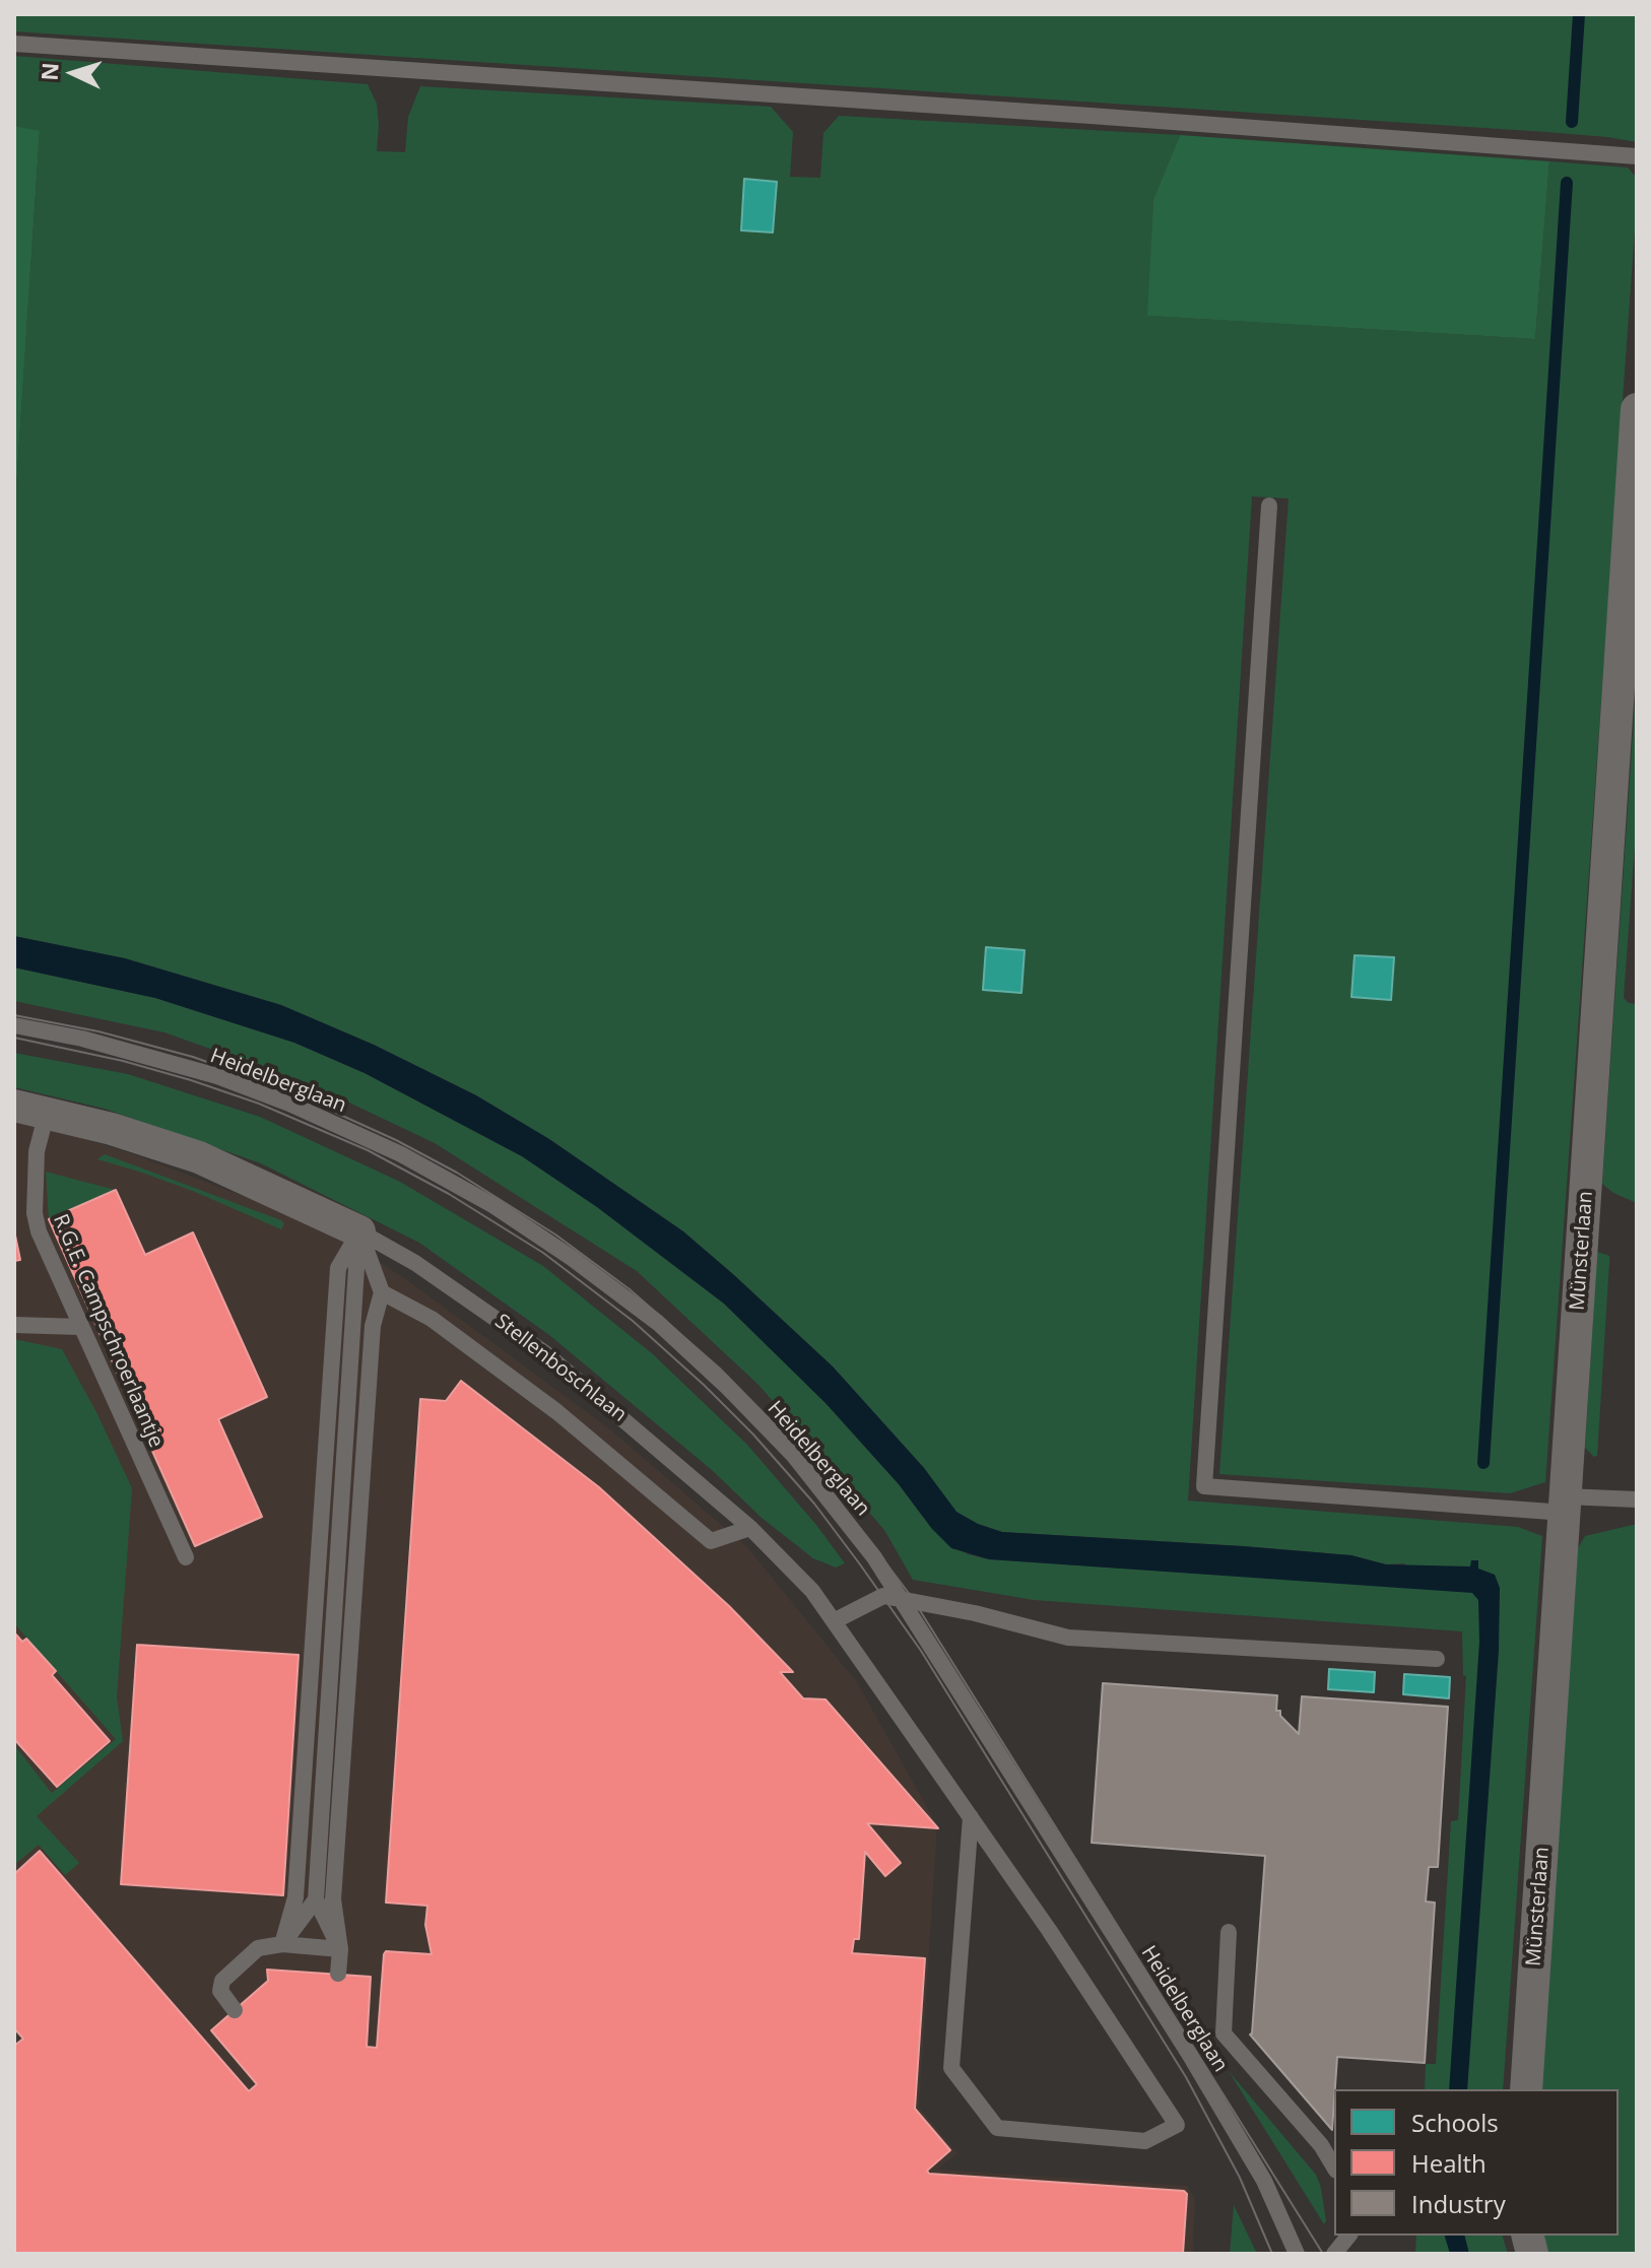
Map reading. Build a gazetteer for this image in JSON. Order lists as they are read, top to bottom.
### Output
{
  "streets": {
    "street": ["Münsterlaan", "Stellenboschlaan"],
    "lane": ["Heidelberglaan", "R.G.E. Campschroerlaantje"]
  },
  "crossings": [
    ["R.G.E. Campschroerlaantje", "Stellenboschlaan"]
  ],
  "legend": ["Schools", "Health", "Industry"],
  "north": "left"
}
